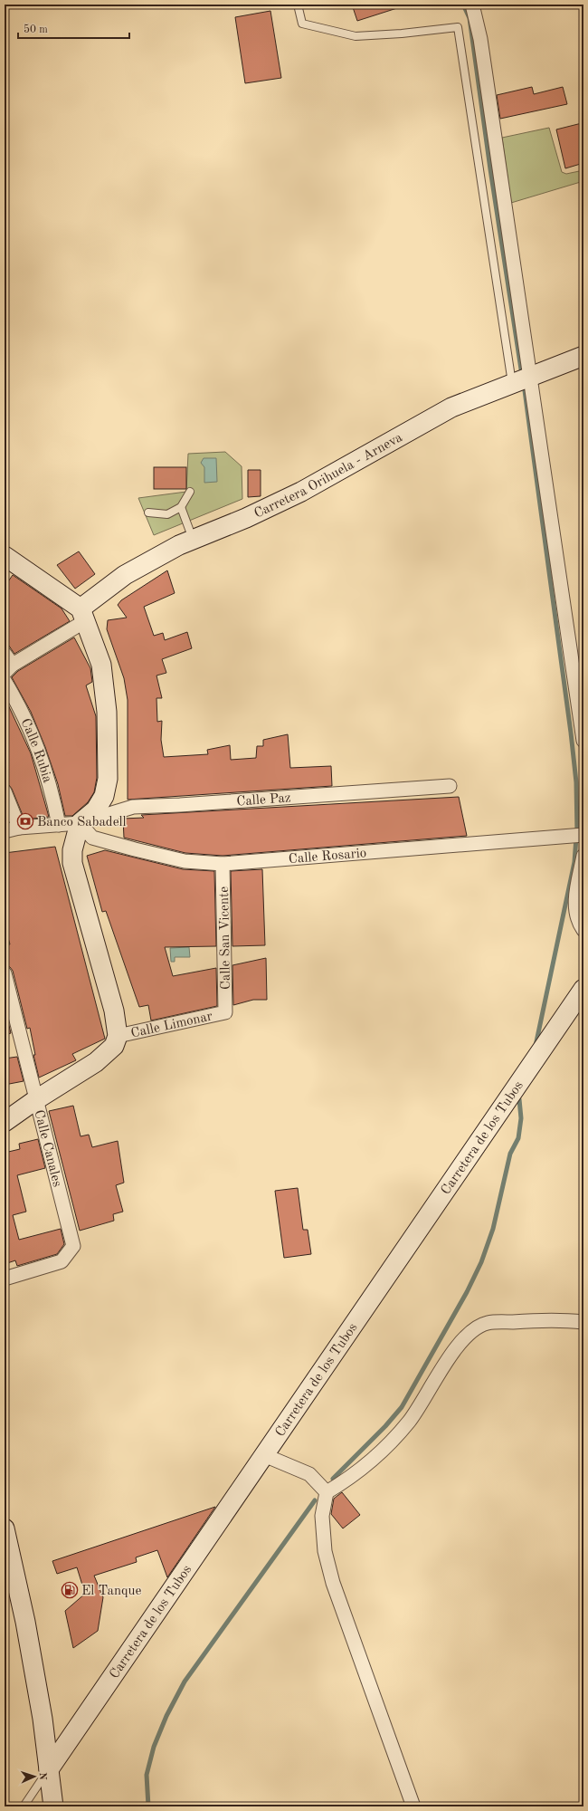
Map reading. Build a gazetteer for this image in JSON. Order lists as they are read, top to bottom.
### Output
{
  "streets": {
    "main road": ["Carretera Orihuela - Arneva", "Carretera de los Tubos"],
    "street": [
      "Calle Rubia",
      "Calle Paz",
      "Calle Rosario",
      "Calle San Vicente",
      "Calle Limonar",
      "Calle Canales"
    ]
  },
  "crossings": [
    ["Calle Rubia", "Calle Paz"],
    ["Calle Paz", "Calle Rosario"],
    ["Calle Rosario", "Calle San Vicente"],
    ["Calle San Vicente", "Calle Limonar"]
  ],
  "places": {
    "bank": ["Banco Sabadell"],
    "fuel station": ["El Tanque"]
  },
  "scale_bar": "50 m",
  "north": "right"
}
